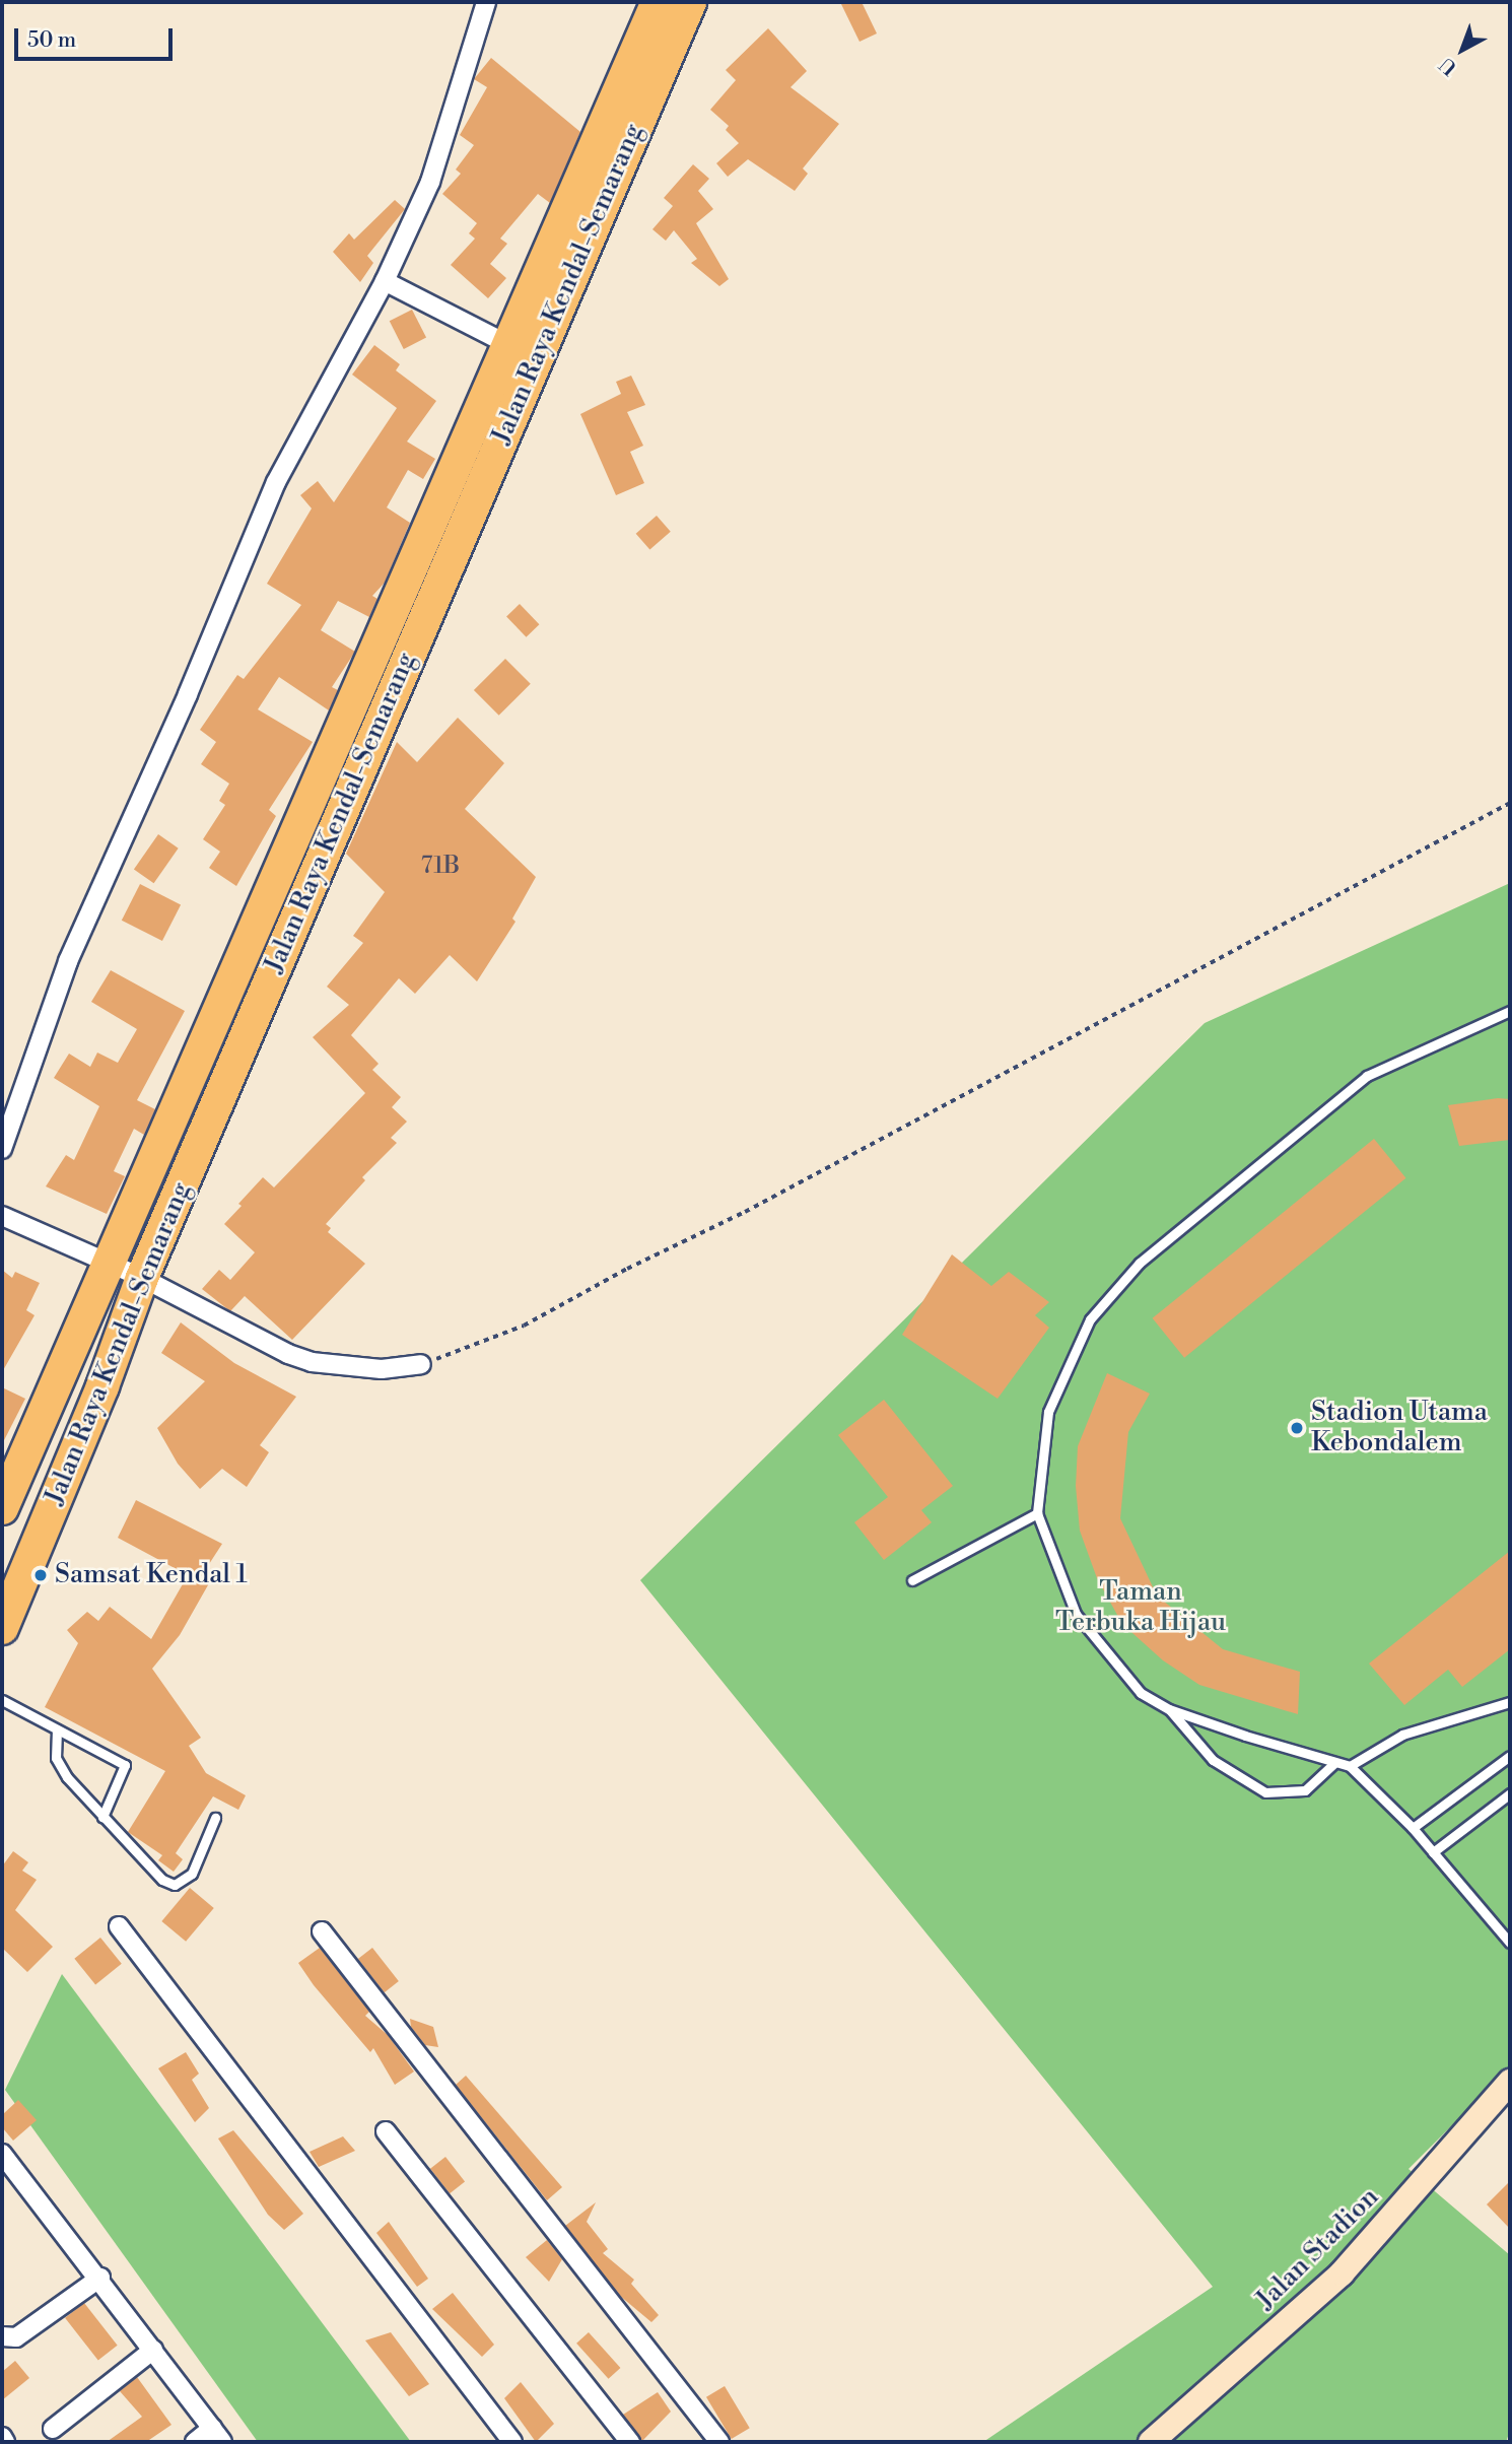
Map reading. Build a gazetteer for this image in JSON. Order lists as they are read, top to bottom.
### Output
{
  "streets": {
    "highway": ["Jalan Raya Kendal-Semarang"],
    "street": ["Jalan Stadion"]
  },
  "parks": ["Taman Terbuka Hijau"],
  "places": ["Stadion Utama Kebondalem", "Samsat Kendal 1"],
  "house_numbers": ["71B"],
  "scale_bar": "50 m",
  "north": "bottom left"
}
